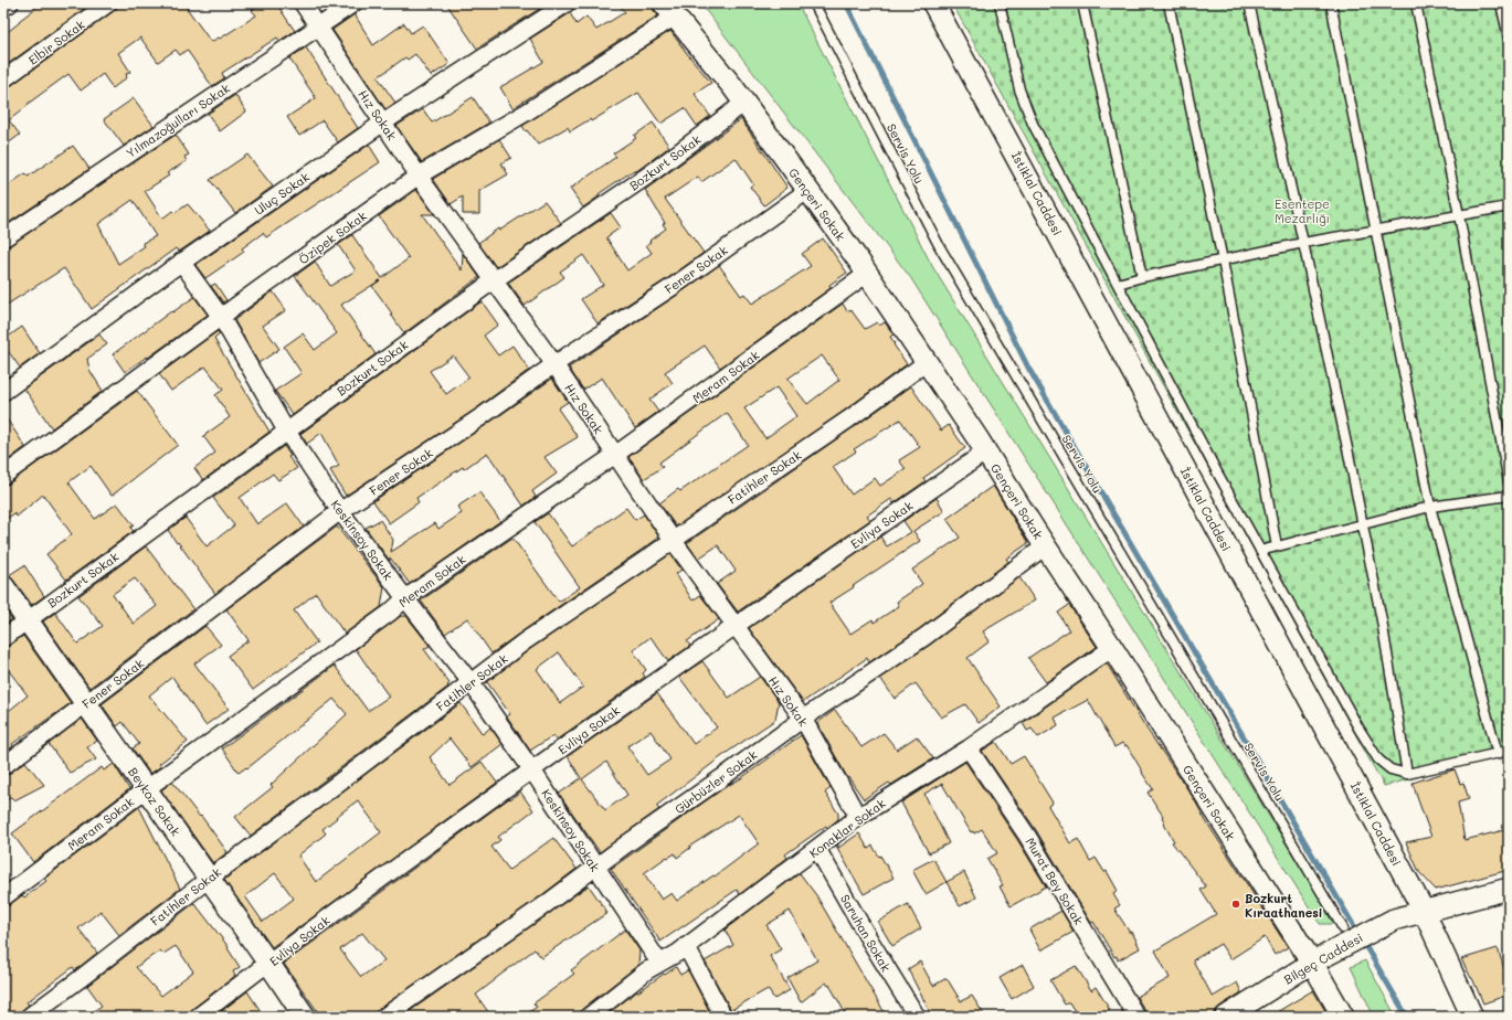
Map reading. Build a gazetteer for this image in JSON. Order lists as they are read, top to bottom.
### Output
{
  "streets": {
    "street": [
      "Elbir Sokak",
      "Hız Sokak",
      "Yılmazoğulları Sokak",
      "Bozkurt Sokak",
      "Uluç Sokak",
      "İstiklal Caddesi",
      "Gençeri Sokak",
      "Özipek Sokak",
      "Fener Sokak",
      "Meram Sokak",
      "Fatihler Sokak",
      "Evliya Sokak",
      "Keskinsoy Sokak",
      "Gürbüzler Sokak",
      "Beykoz Sokak",
      "Konaklar Sokak",
      "Murat Bey Sokak",
      "Saruhan Sokak",
      "Bilgeç Caddesi"
    ],
    "lane": ["Servis Yolu"]
  },
  "crossings": [
    ["Hız Sokak", "Yılmazoğulları Sokak"],
    ["Hız Sokak", "Bozkurt Sokak"],
    ["Hız Sokak", "Uluç Sokak"],
    ["Hız Sokak", "Özipek Sokak"],
    ["Hız Sokak", "Fener Sokak"],
    ["Hız Sokak", "Meram Sokak"],
    ["Hız Sokak", "Fatihler Sokak"],
    ["Hız Sokak", "Evliya Sokak"],
    ["Hız Sokak", "Gürbüzler Sokak"],
    ["Hız Sokak", "Konaklar Sokak"],
    ["Servis Yolu", "Bilgeç Caddesi"],
    ["Bozkurt Sokak", "Gençeri Sokak"],
    ["Bozkurt Sokak", "Keskinsoy Sokak"],
    ["Bozkurt Sokak", "Beykoz Sokak"],
    ["Uluç Sokak", "Keskinsoy Sokak"],
    ["İstiklal Caddesi", "Bilgeç Caddesi"],
    ["Gençeri Sokak", "Özipek Sokak"],
    ["Gençeri Sokak", "Fener Sokak"],
    ["Gençeri Sokak", "Meram Sokak"],
    ["Gençeri Sokak", "Fatihler Sokak"],
    ["Gençeri Sokak", "Evliya Sokak"],
    ["Gençeri Sokak", "Gürbüzler Sokak"],
    ["Gençeri Sokak", "Konaklar Sokak"],
    ["Gençeri Sokak", "Bilgeç Caddesi"],
    ["Özipek Sokak", "Keskinsoy Sokak"],
    ["Fener Sokak", "Keskinsoy Sokak"],
    ["Fener Sokak", "Beykoz Sokak"],
    ["Meram Sokak", "Keskinsoy Sokak"],
    ["Meram Sokak", "Beykoz Sokak"],
    ["Fatihler Sokak", "Keskinsoy Sokak"],
    ["Fatihler Sokak", "Beykoz Sokak"],
    ["Evliya Sokak", "Keskinsoy Sokak"],
    ["Evliya Sokak", "Beykoz Sokak"],
    ["Keskinsoy Sokak", "Gürbüzler Sokak"],
    ["Keskinsoy Sokak", "Konaklar Sokak"],
    ["Konaklar Sokak", "Murat Bey Sokak"],
    ["Konaklar Sokak", "Saruhan Sokak"]
  ],
  "parks": ["Esentepe Mezarlığı"],
  "places": ["Bozkurt Kıraathanesi"]
}
